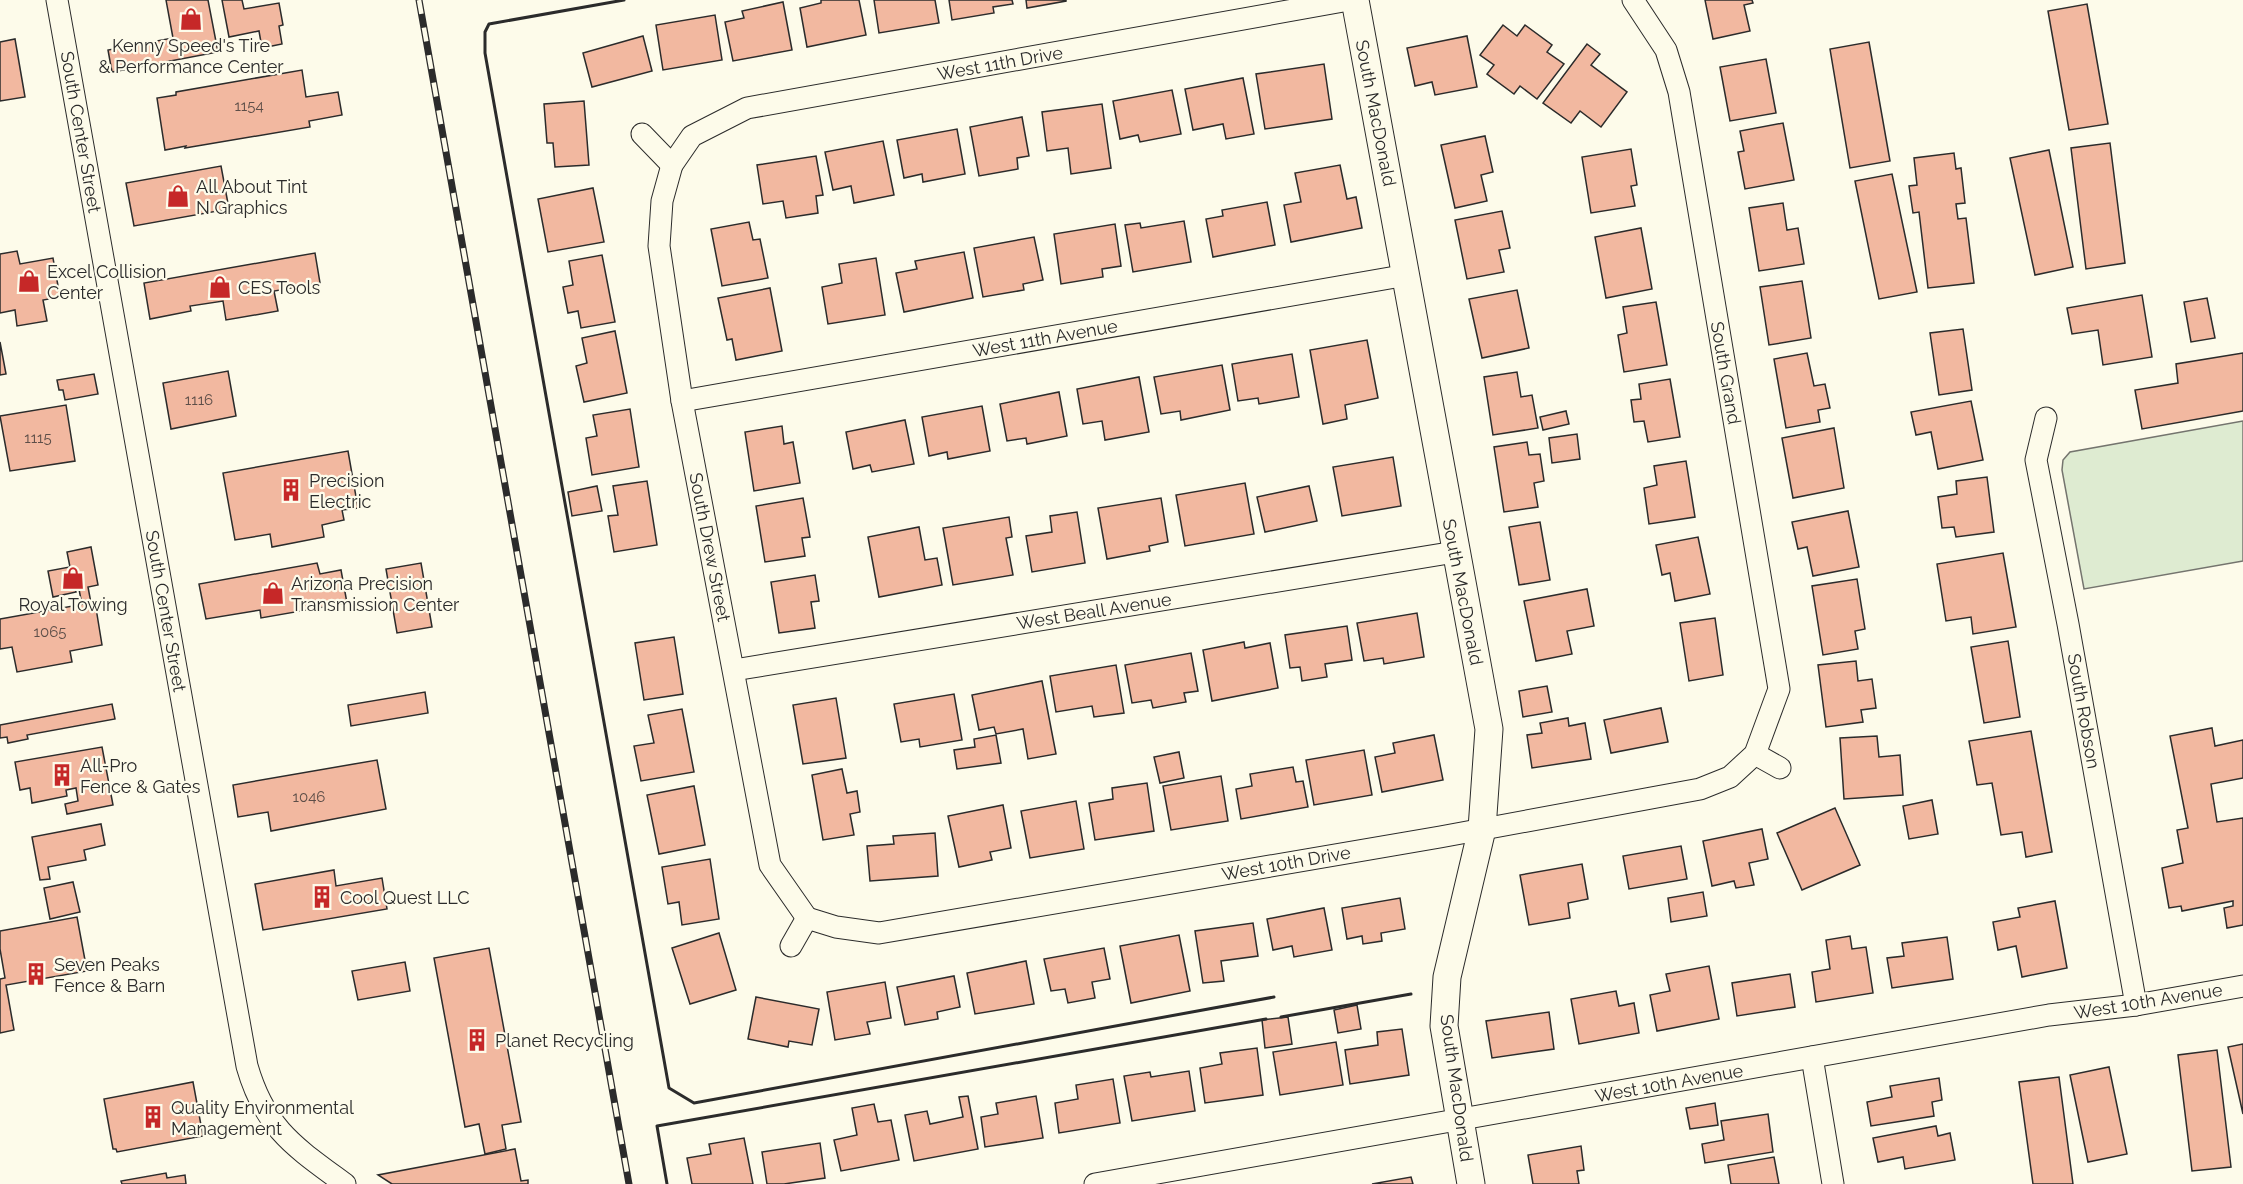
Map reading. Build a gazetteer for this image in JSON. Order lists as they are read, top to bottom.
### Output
{
  "streets": {
    "street": [
      "West 11th Drive",
      "South MacDonald",
      "South Center Street",
      "West 11th Avenue",
      "South Grand",
      "South Drew Street",
      "West Beall Avenue",
      "South Robson",
      "West 10th Drive",
      "West 10th Avenue"
    ]
  },
  "crossings": [
    ["West 11th Drive", "South Drew Street"],
    ["South MacDonald", "West 11th Avenue"],
    ["South MacDonald", "West Beall Avenue"],
    ["South MacDonald", "West 10th Drive"],
    ["South MacDonald", "West 10th Avenue"],
    ["West 11th Avenue", "South Drew Street"],
    ["South Grand", "West 10th Drive"],
    ["South Drew Street", "West Beall Avenue"],
    ["South Drew Street", "West 10th Drive"],
    ["South Robson", "West 10th Avenue"]
  ],
  "places": {
    "shop": [
      "Kenny Speed's Tire & Performance Center",
      "All About Tint N Graphics",
      "Excel Collision Center",
      "CES Tools",
      "Royal Towing",
      "Arizona Precision Transmission Center"
    ],
    "building": [
      "Precision Electric",
      "All-Pro Fence & Gates",
      "Cool Quest LLC",
      "Seven Peaks Fence & Barn",
      "Planet Recycling",
      "Quality Environmental Management"
    ]
  },
  "house_numbers": [
    "1154",
    "1116",
    "1115",
    "1065",
    "1046"
  ]
}
